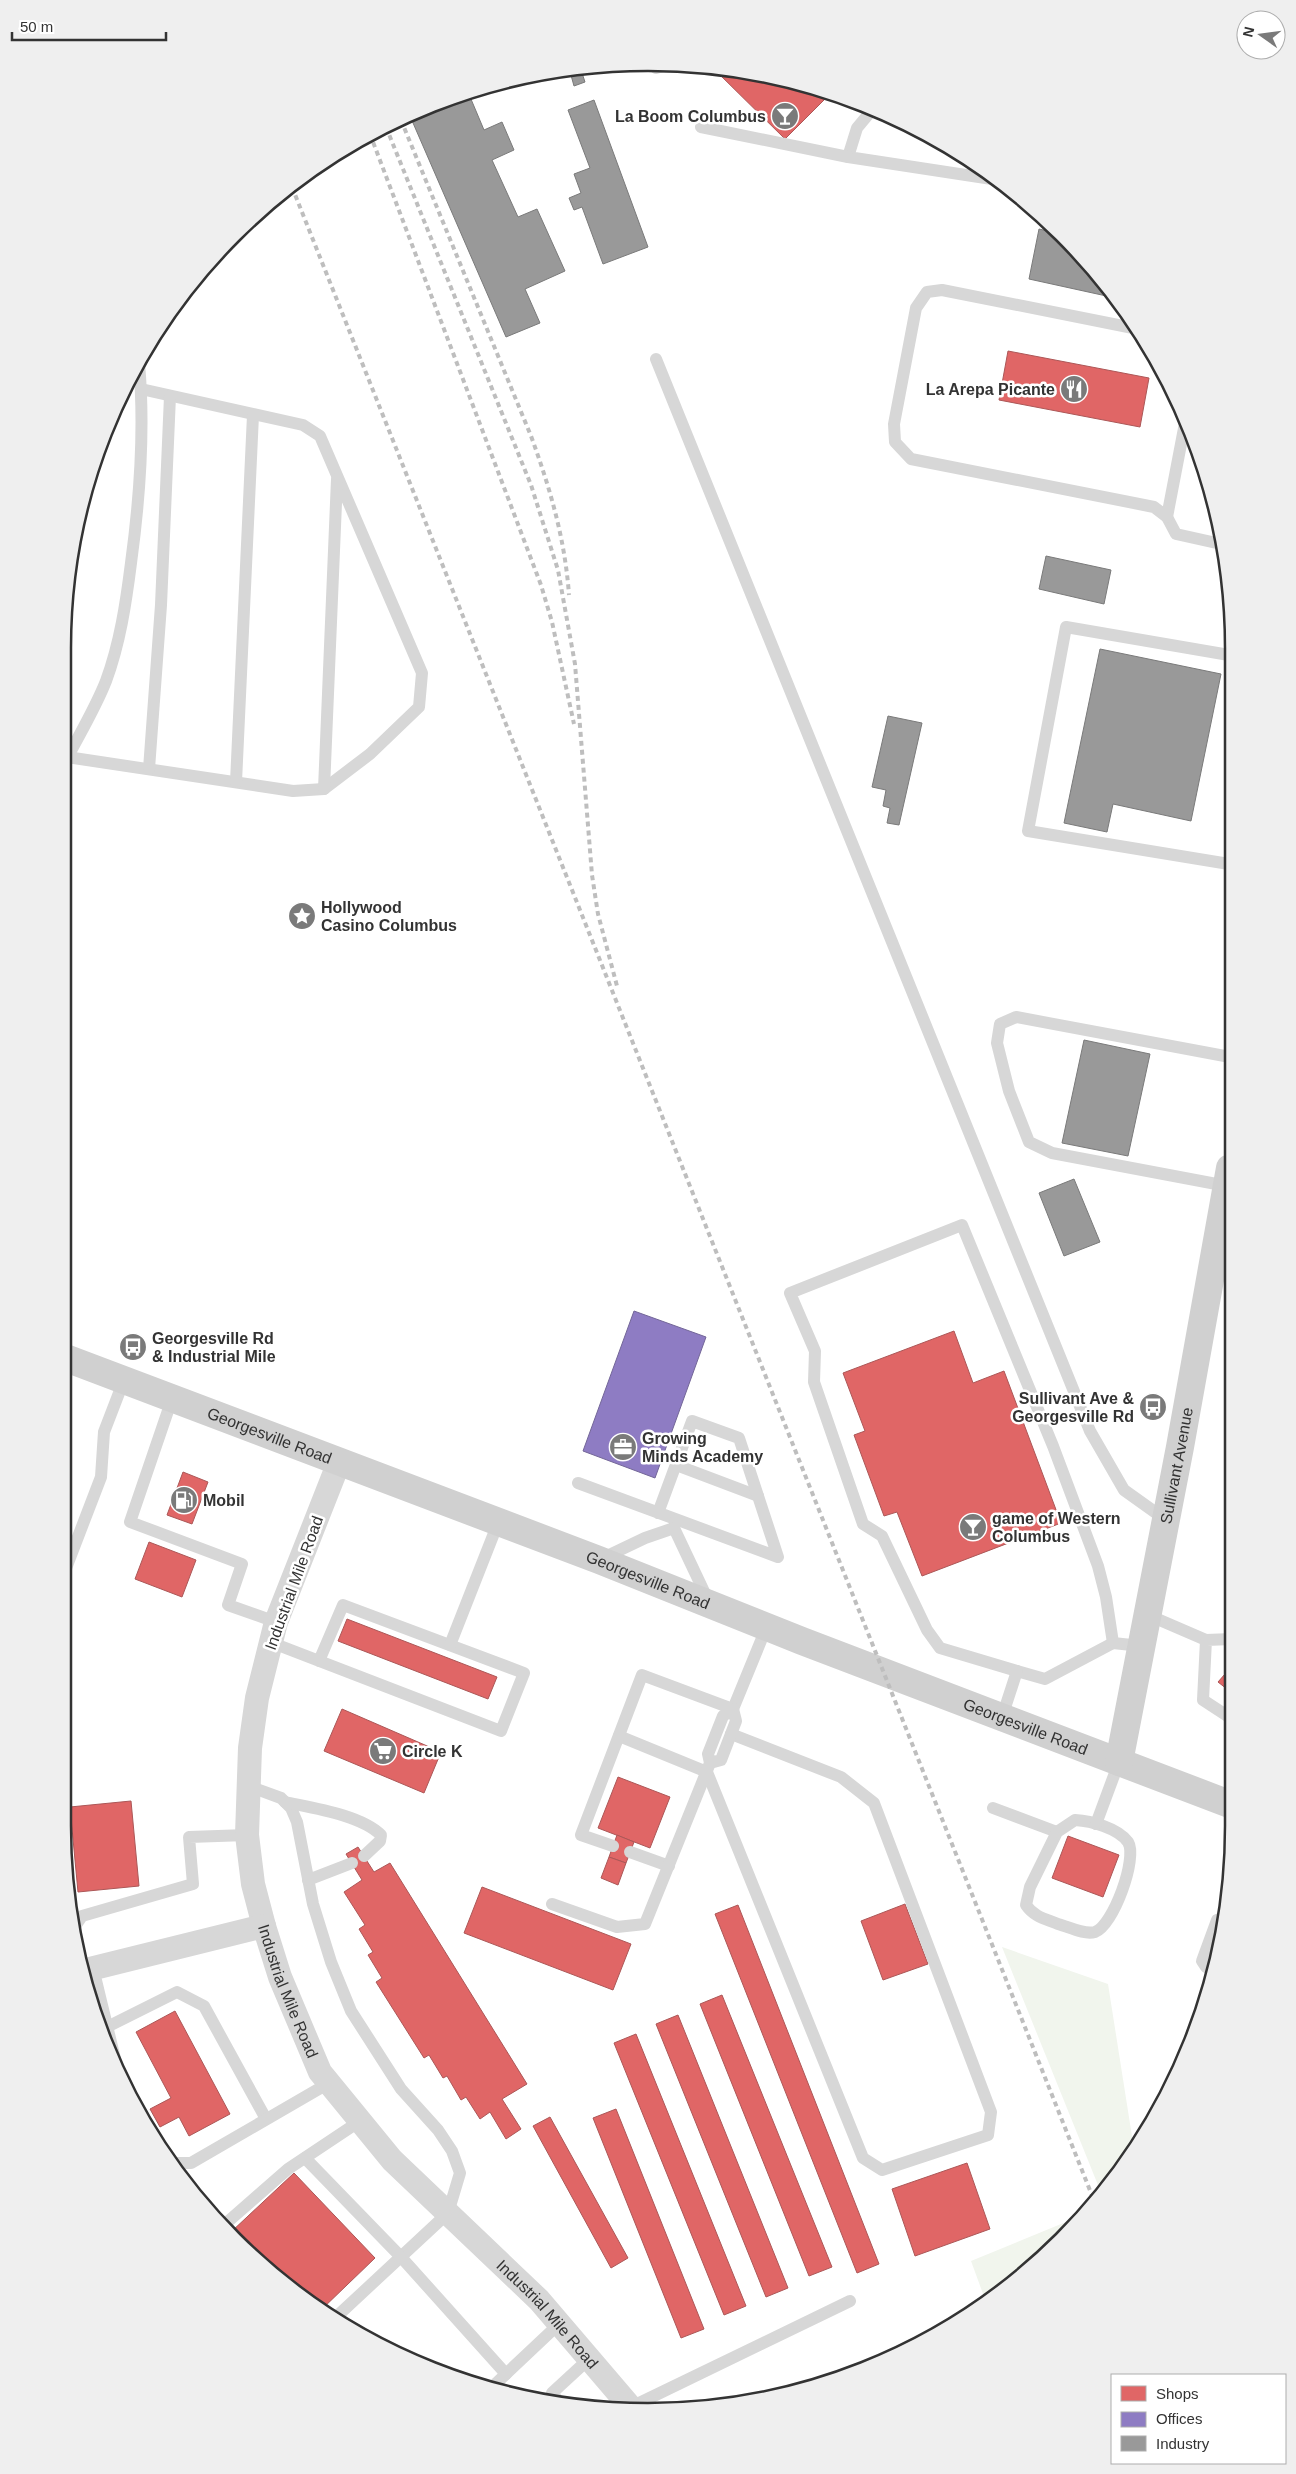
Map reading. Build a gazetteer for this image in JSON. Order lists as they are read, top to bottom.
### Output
{
  "streets": {
    "main road": ["Georgesville Road", "Sullivant Avenue"],
    "street": ["Industrial Mile Road"]
  },
  "crossings": [
    ["Georgesville Road", "Sullivant Avenue"],
    ["Georgesville Road", "Industrial Mile Road"]
  ],
  "places": {
    "bar": ["La Boom Columbus", "game of Western Columbus"],
    "restaurant": ["La Arepa Picante"],
    "place": ["Hollywood Casino Columbus"],
    "bus stop": ["Georgesville Rd & Industrial Mile", "Sullivant Ave & Georgesville Rd"],
    "office": ["Growing Minds Academy"],
    "fuel station": ["Mobil"],
    "supermarket": ["Circle K"]
  },
  "legend": ["Shops", "Offices", "Industry"],
  "scale_bar": "50 m",
  "north": "left"
}
